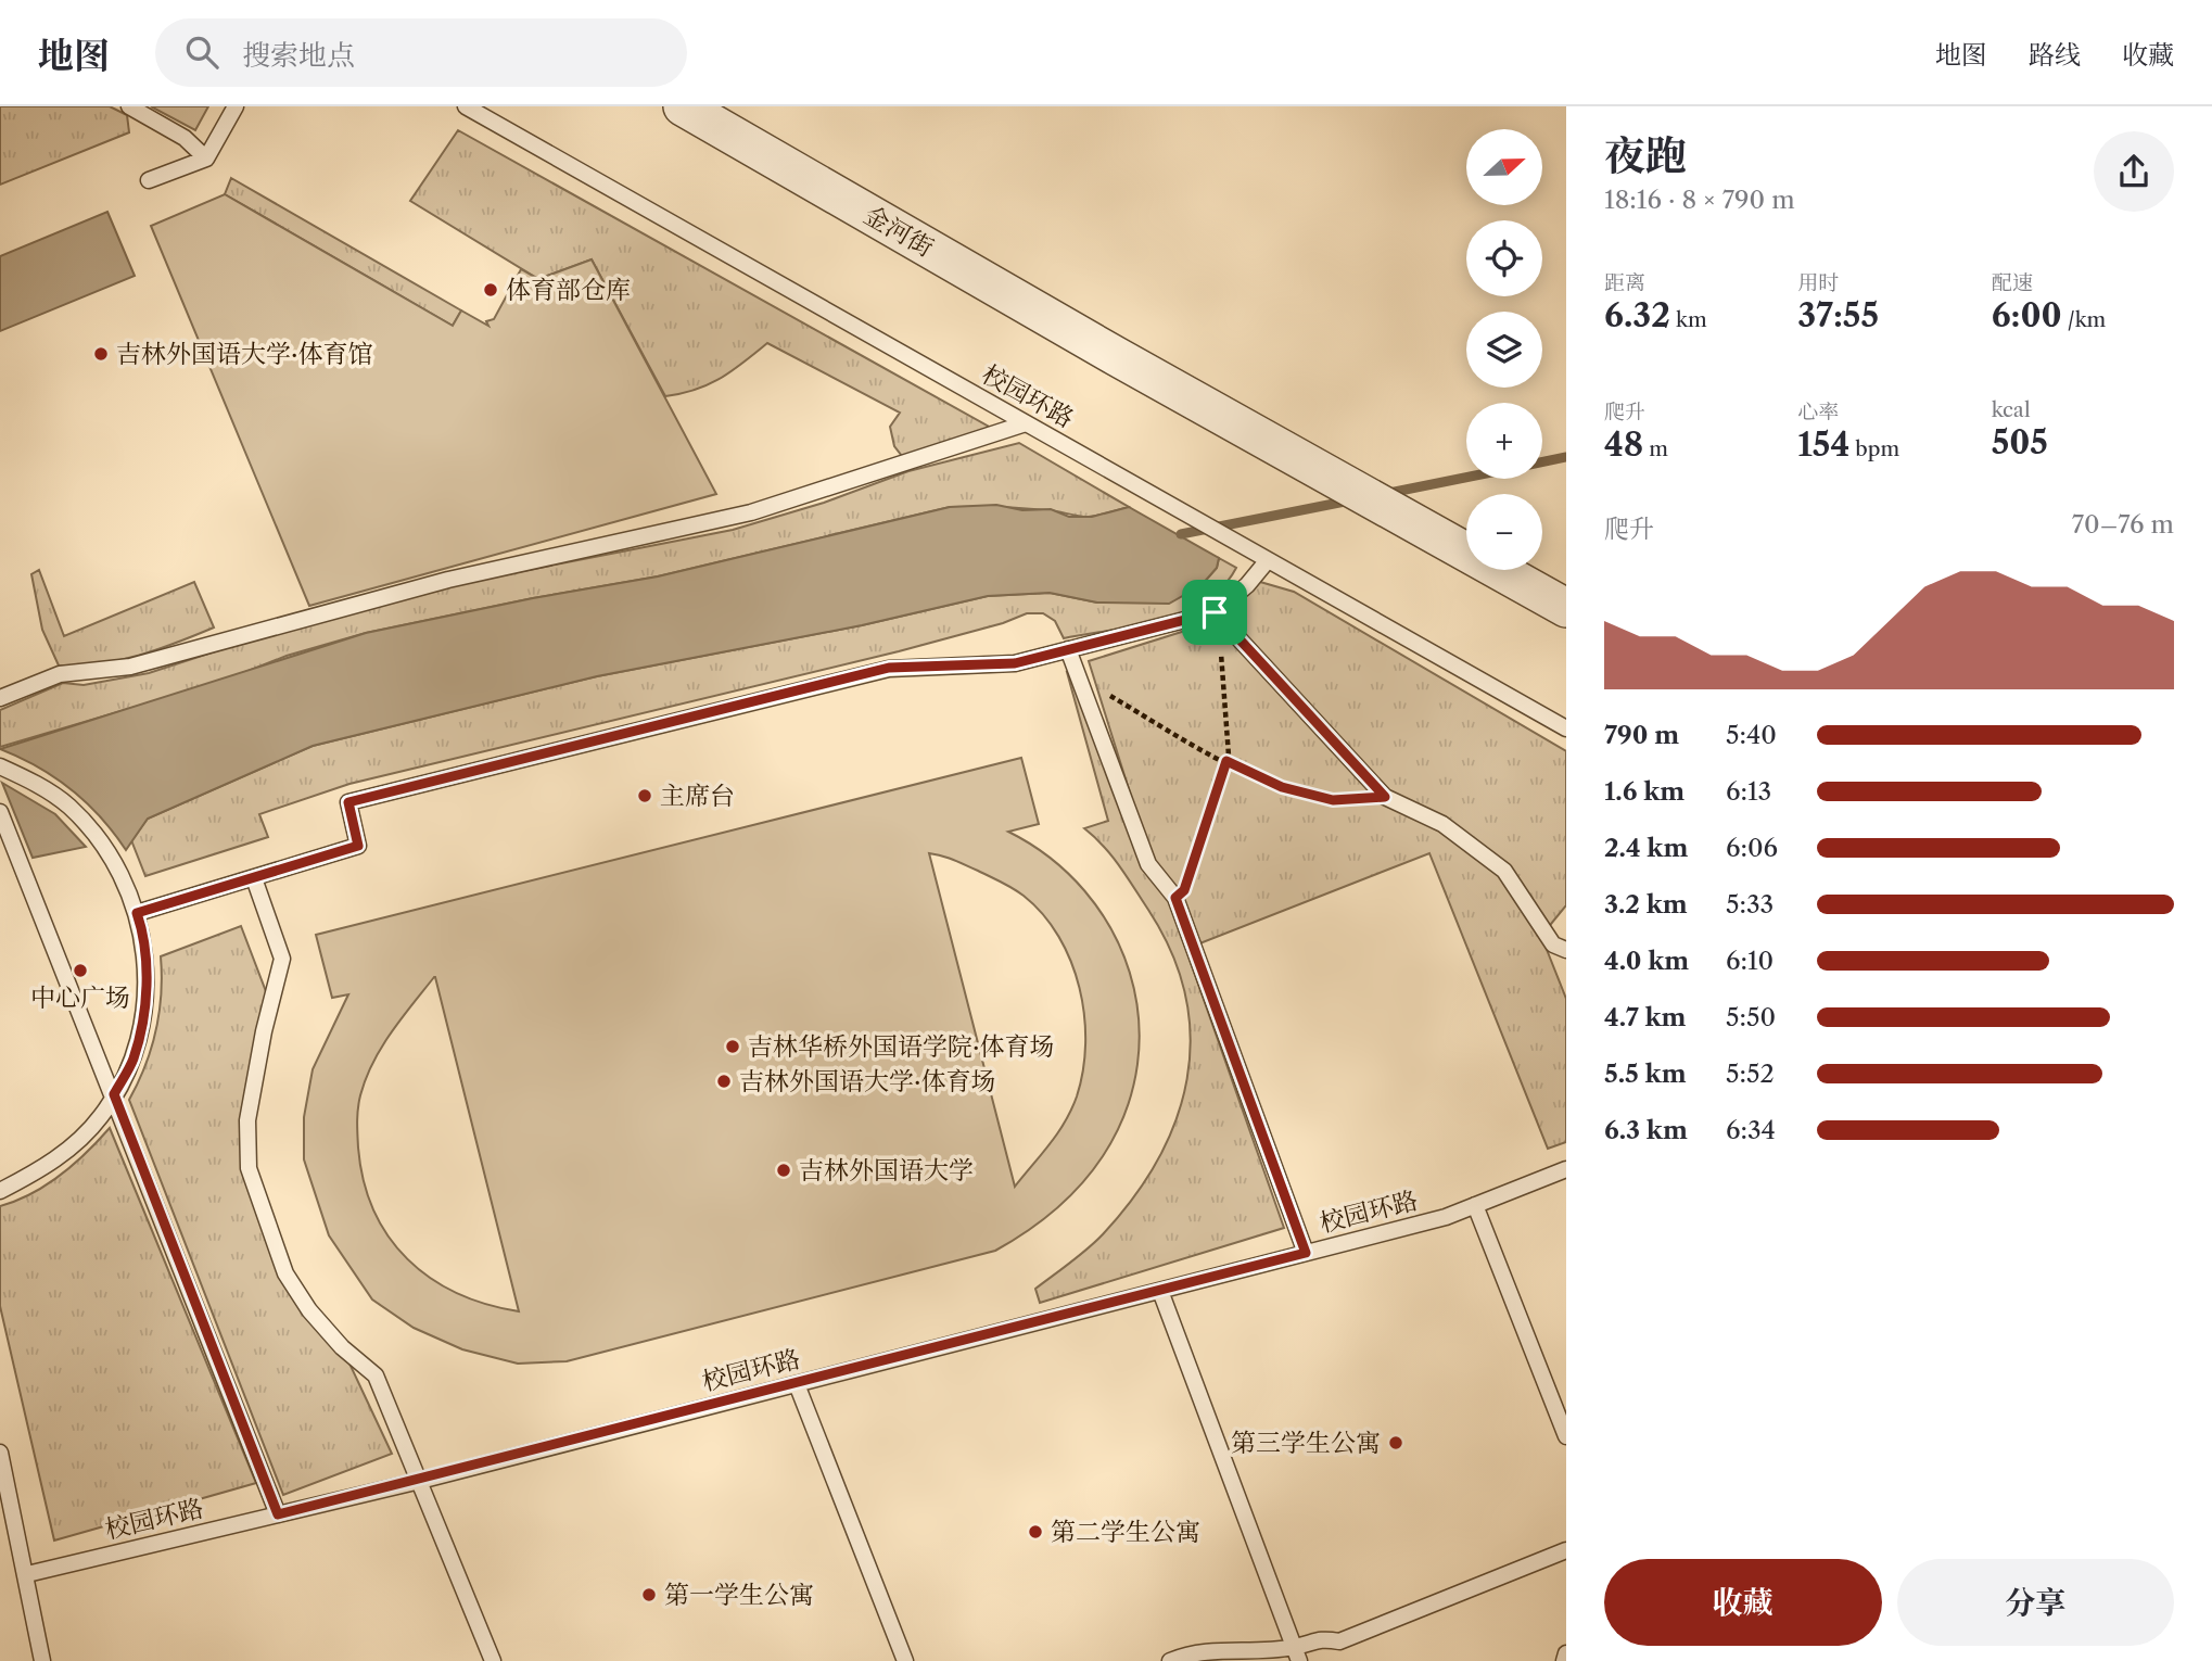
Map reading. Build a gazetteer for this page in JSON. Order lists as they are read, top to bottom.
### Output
{
  "streets": {
    "street": ["金河街"],
    "lane": ["校园环路"]
  },
  "places": [
    "体育部仓库",
    "吉林外国语大学·体育馆",
    "主席台",
    "中心广场",
    "吉林华桥外国语学院·体育场",
    "吉林外国语大学·体育场",
    "吉林外国语大学",
    "第三学生公寓",
    "第二学生公寓",
    "第一学生公寓"
  ],
  "north": "right",
  "page": {
    "header": "地图",
    "search": "搜索地点",
    "nav": ["地图", "路线", "收藏"],
    "heading": ["夜跑", "18:16 · 8 × 790 m"],
    "map_buttons": ["+", "−"],
    "stats": [
      ["距离", "6.32 km"],
      ["用时", "37:55"],
      ["配速", "6:00 /km"],
      ["爬升", "48 m"],
      ["心率", "154 bpm"],
      ["kcal", "505"]
    ],
    "chart": ["爬升", "70–76 m"],
    "list": [
      {
        "name": "790 m",
        "note": "5:40"
      },
      {
        "name": "1.6 km",
        "note": "6:13"
      },
      {
        "name": "2.4 km",
        "note": "6:06"
      },
      {
        "name": "3.2 km",
        "note": "5:33"
      },
      {
        "name": "4.0 km",
        "note": "6:10"
      },
      {
        "name": "4.7 km",
        "note": "5:50"
      },
      {
        "name": "5.5 km",
        "note": "5:52"
      },
      {
        "name": "6.3 km",
        "note": "6:34"
      }
    ],
    "buttons": ["收藏", "分享"]
  }
}
